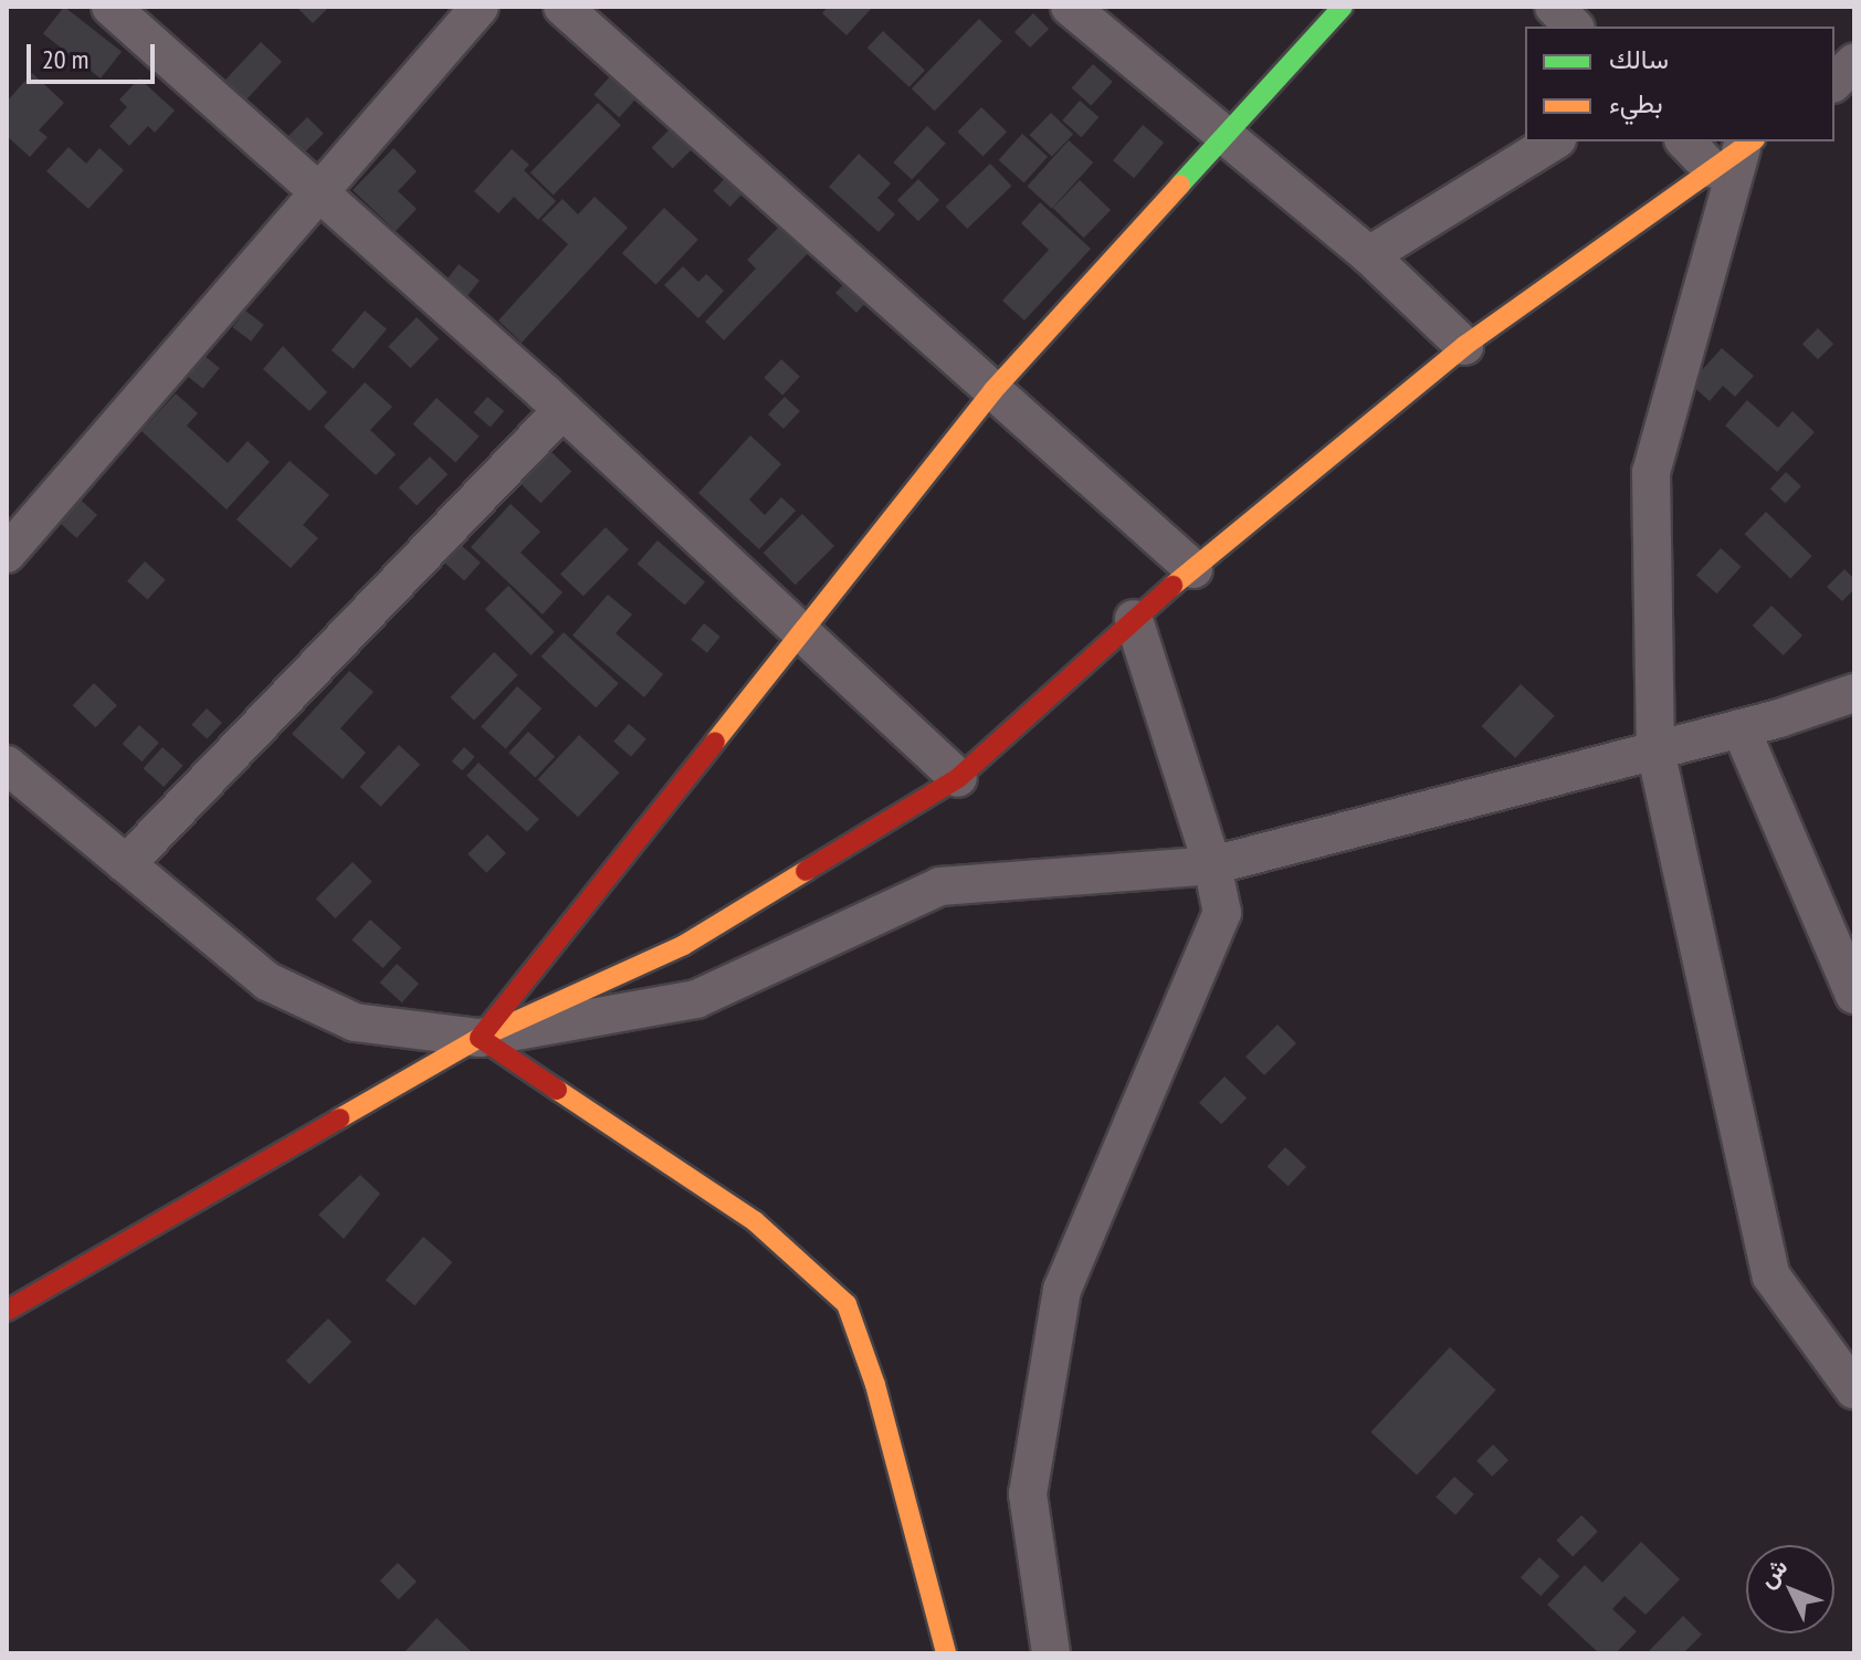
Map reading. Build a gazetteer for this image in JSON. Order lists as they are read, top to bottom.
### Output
{
  "legend": ["سالك", "بطيء"],
  "scale_bar": "20 m",
  "north": "top left"
}
